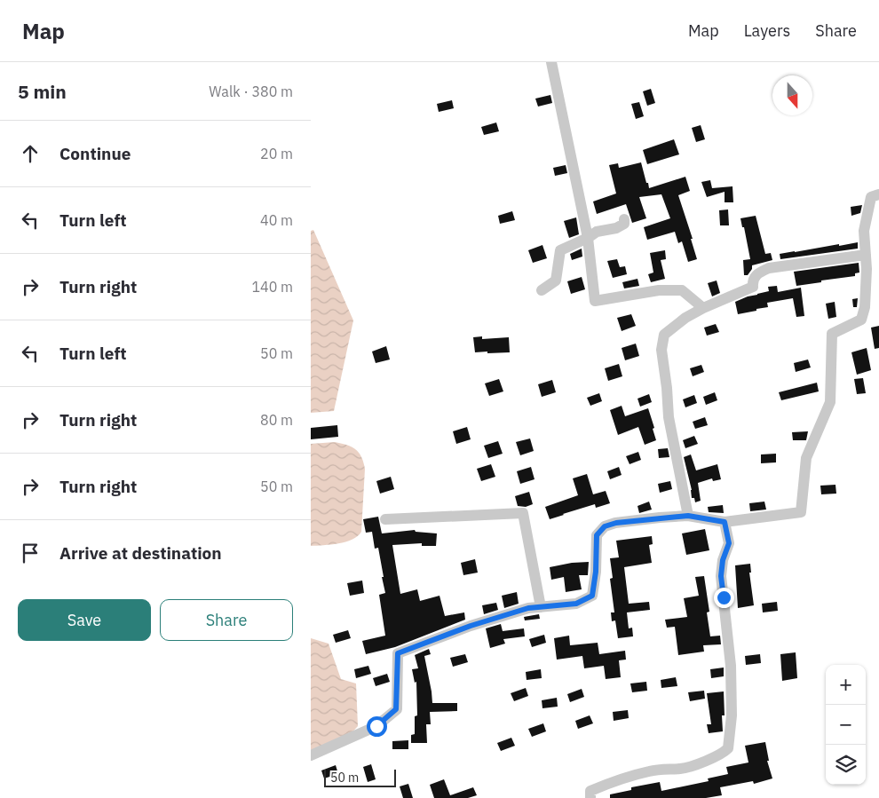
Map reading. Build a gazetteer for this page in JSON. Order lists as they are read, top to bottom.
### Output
{
  "scale_bar": "50 m",
  "north": "bottom",
  "page": {
    "header": "Map",
    "nav": ["Map", "Layers", "Share"],
    "heading": ["5 min", "Walk · 380 m"],
    "list": [
      ["Continue", "20 m"],
      ["Turn left", "40 m"],
      ["Turn right", "140 m"],
      ["Turn left", "50 m"],
      ["Turn right", "80 m"],
      ["Turn right", "50 m"],
      "Arrive at destination"
    ],
    "buttons": ["Save", "Share"],
    "map_buttons": ["+", "−"],
    "scale": "50 m"
  }
}
